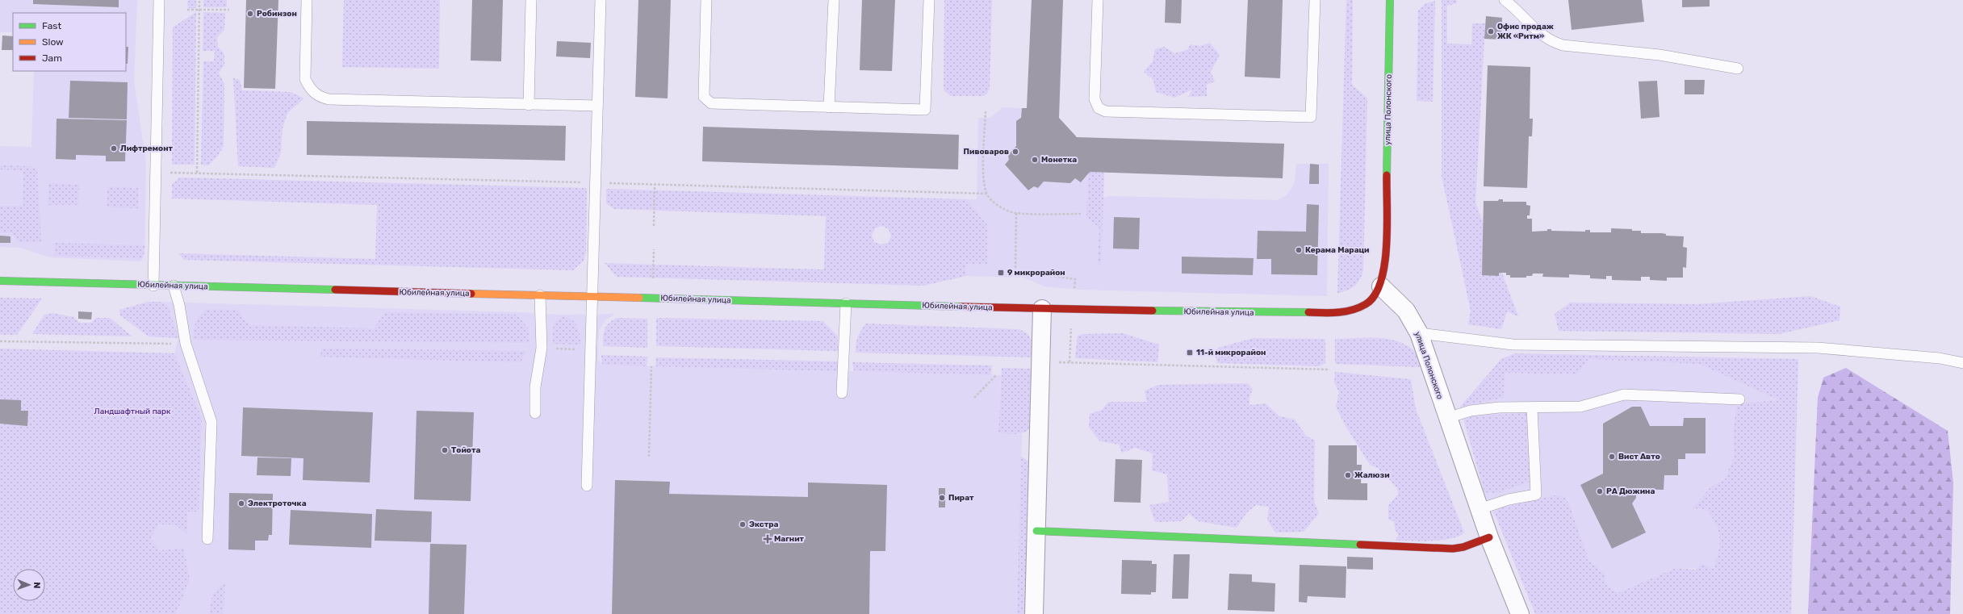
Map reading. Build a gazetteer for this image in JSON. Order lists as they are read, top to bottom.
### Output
{
  "streets": {
    "main road": ["улица Полонского", "Юбилейная улица"]
  },
  "crossings": [
    ["улица Полонского", "Юбилейная улица"]
  ],
  "parks": ["Ландшафтный парк"],
  "places": {
    "other": [
      "Робинзон",
      "Офис продаж ЖК «Ритм»",
      "Лифтремонт",
      "Пивоваров",
      "Монетка",
      "Керама Мараци",
      "Тойота",
      "Вист Авто",
      "Жалюзи",
      "РА Дюжина",
      "Пират",
      "Электроточка",
      "Экстра"
    ],
    "transit": ["9 микрорайон", "11-й микрорайон"],
    "health": ["Магнит"]
  },
  "legend": ["Fast", "Slow", "Jam"],
  "north": "right"
}
